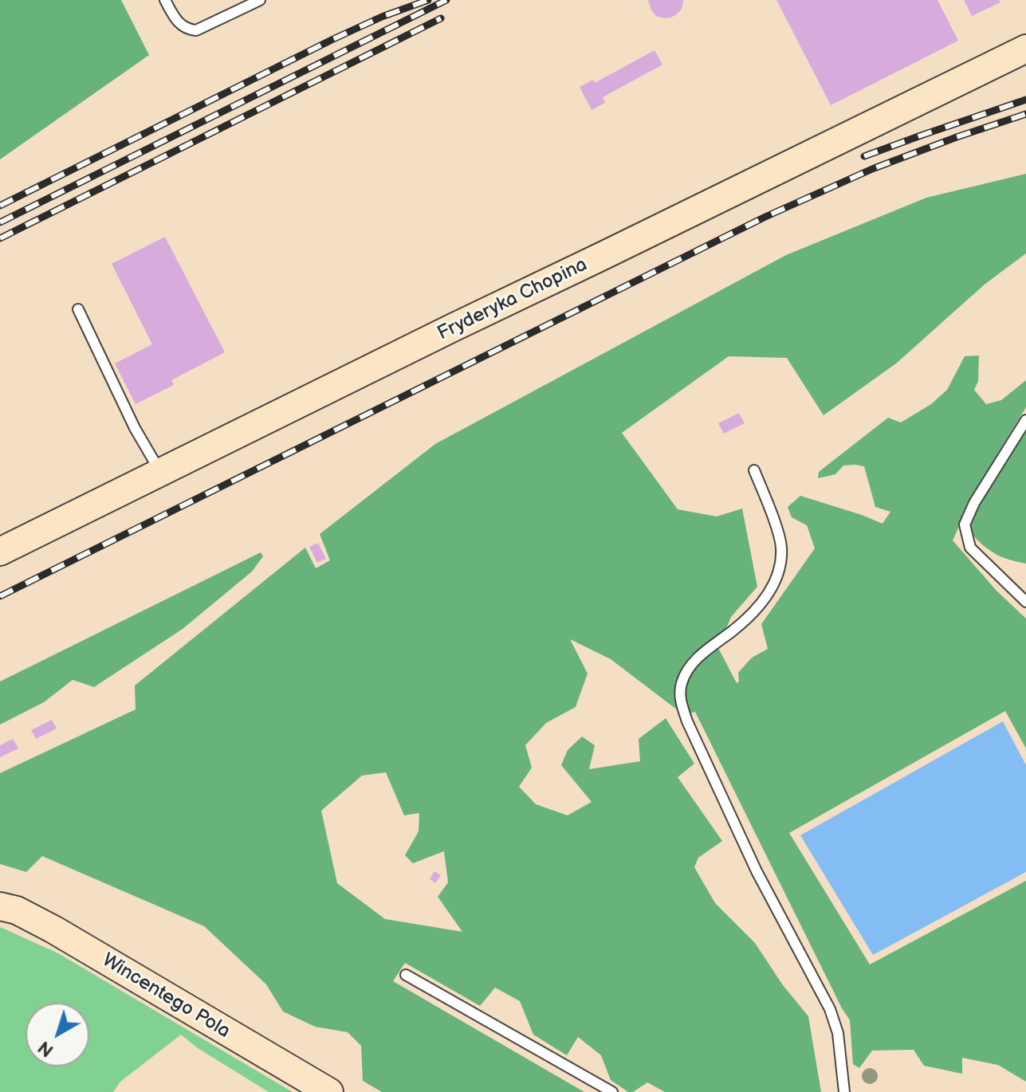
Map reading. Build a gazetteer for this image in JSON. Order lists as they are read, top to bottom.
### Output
{
  "streets": {
    "street": ["Fryderyka Chopina", "Wincentego Pola"]
  },
  "north": "bottom left"
}
